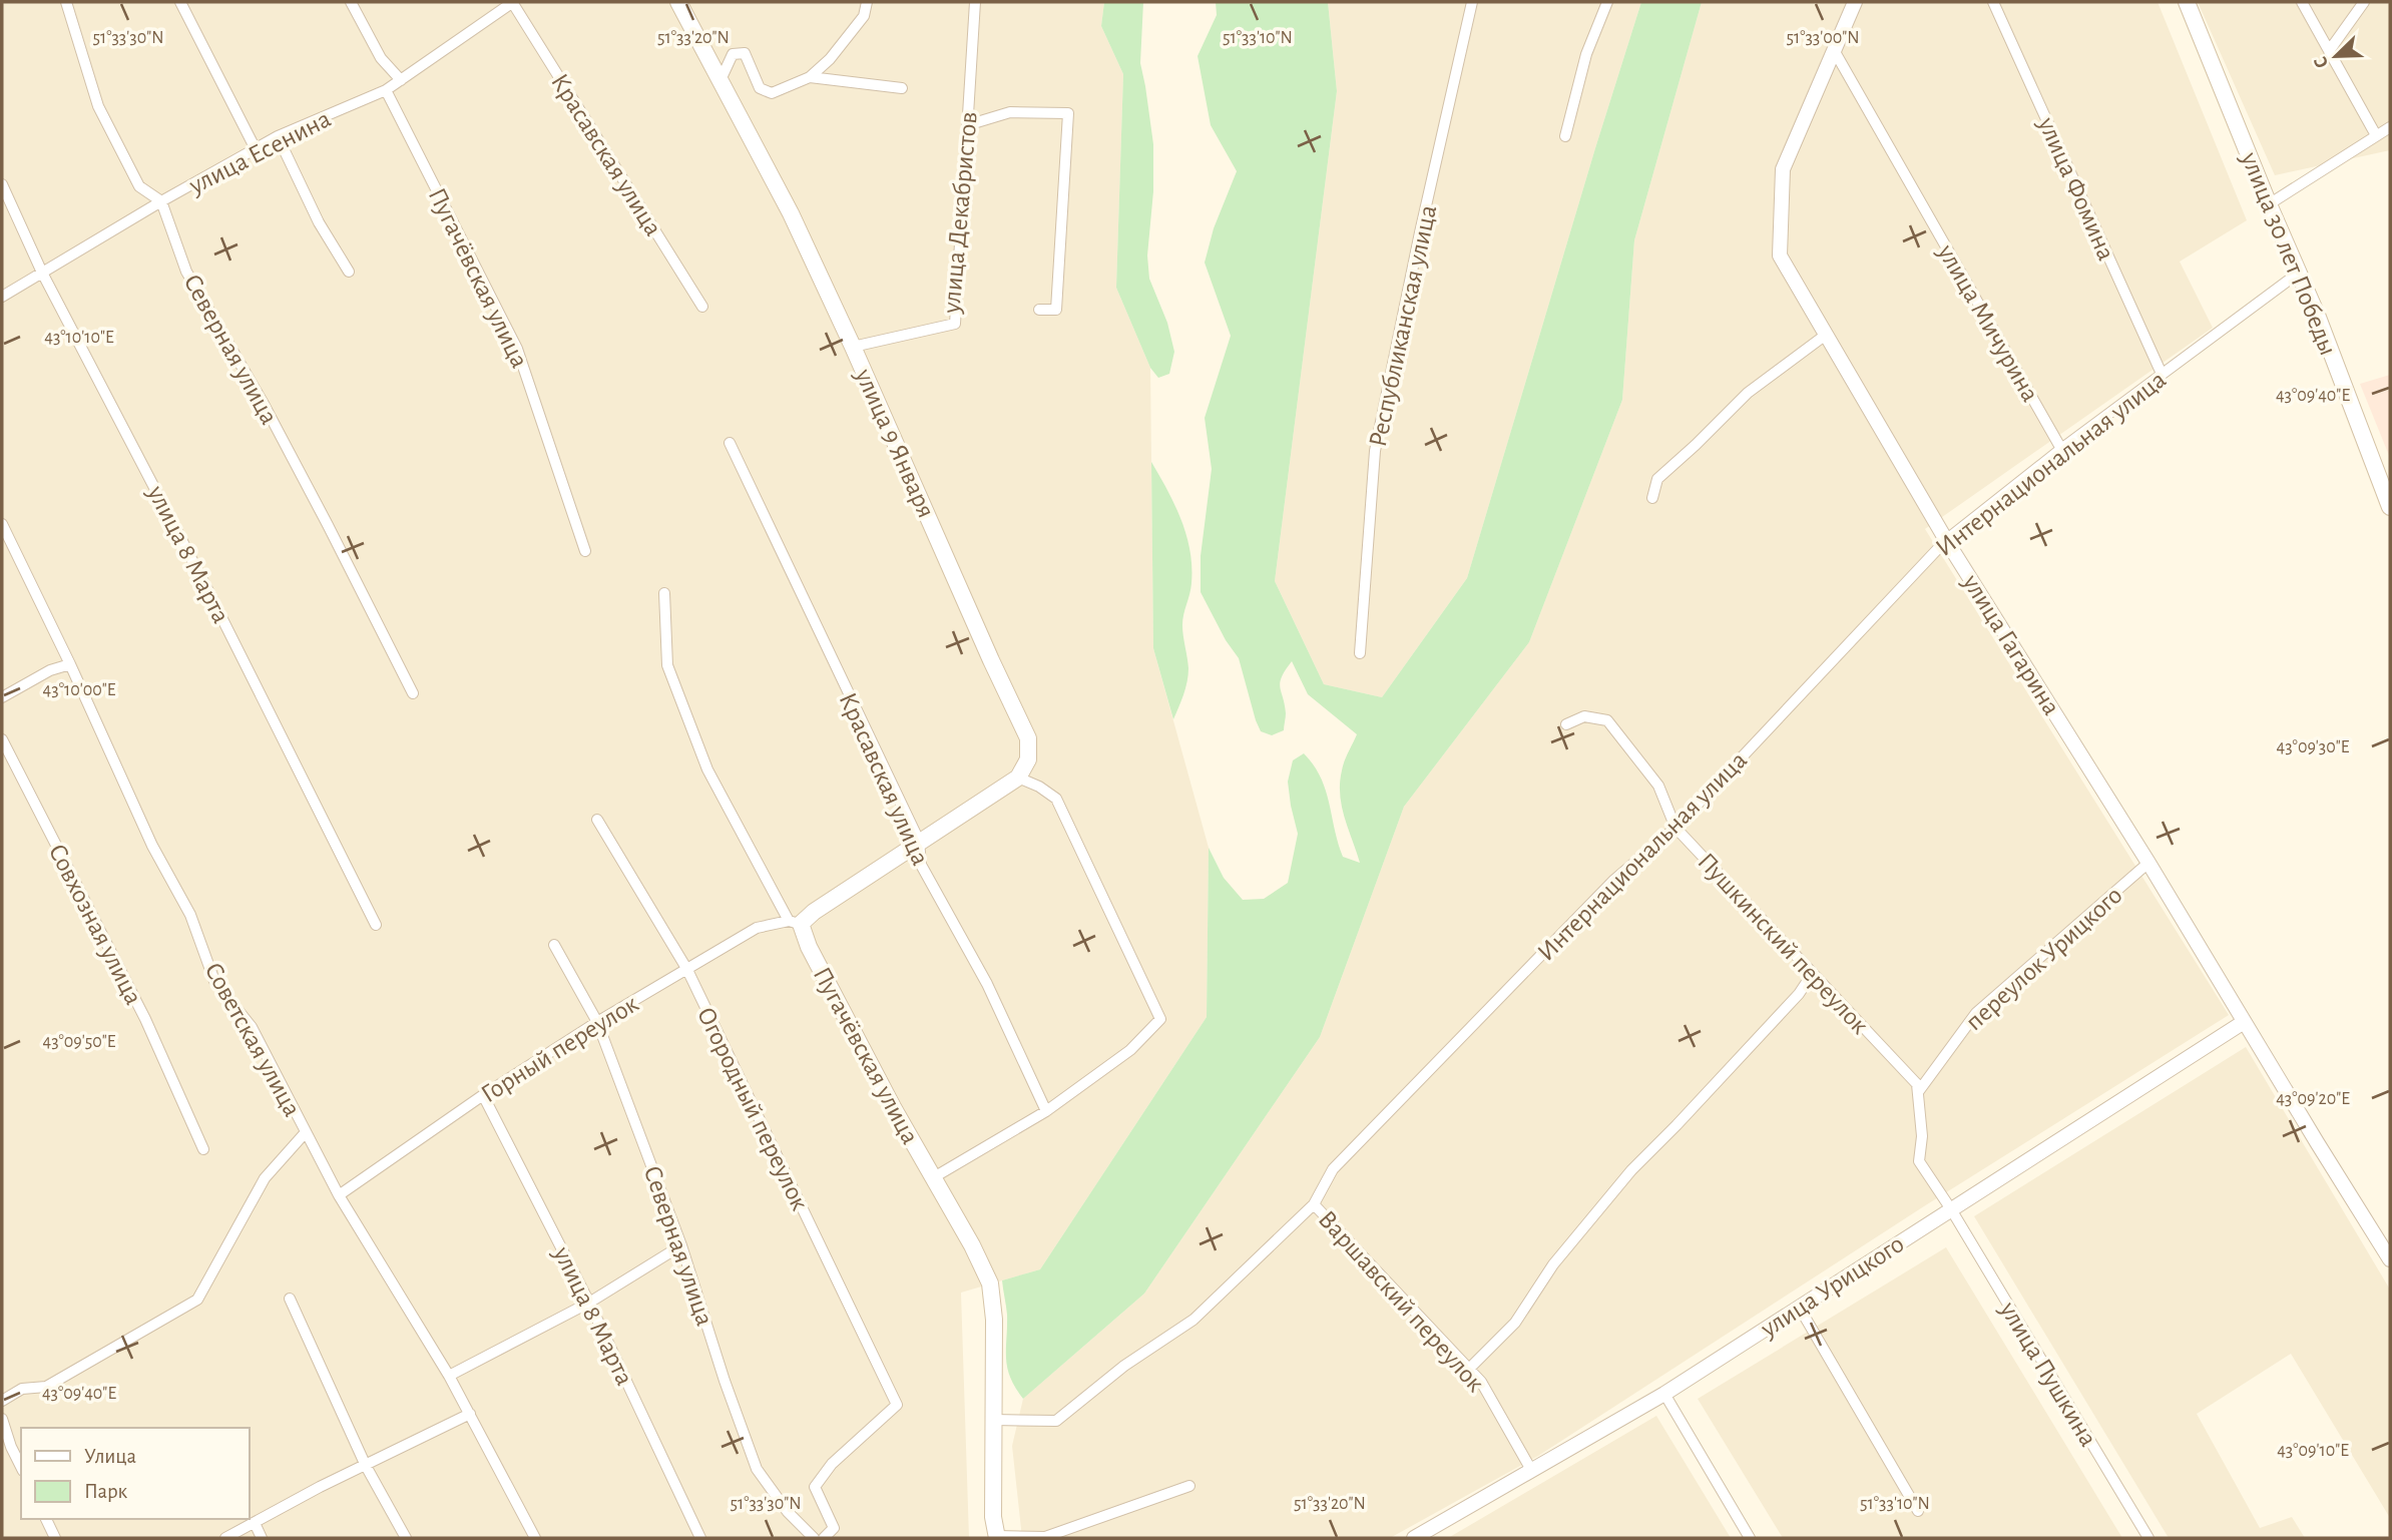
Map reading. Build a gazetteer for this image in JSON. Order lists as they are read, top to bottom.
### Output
{
  "streets": {
    "main road": [
      "улица 30 лет Победы",
      "Пугачёвская улица",
      "улица 9 Января",
      "Горный переулок"
    ],
    "street": [
      "улица Есенина",
      "Красавская улица",
      "улица Фомина",
      "улица Декабристов",
      "улица Мичурина",
      "Республиканская улица",
      "Северная улица",
      "Интернациональная улица",
      "улица 8 Марта",
      "улица Гагарина",
      "Совхозная улица",
      "Пушкинский переулок",
      "переулок Урицкого",
      "Советская улица",
      "Огородный переулок",
      "улица Урицкого",
      "Варшавский переулок",
      "улица Пушкина"
    ]
  },
  "crossings": [
    ["улица Есенина", "Красавская улица"],
    ["улица Есенина", "Пугачёвская улица"],
    ["улица Есенина", "Северная улица"],
    ["улица Есенина", "улица 8 Марта"],
    ["Красавская улица", "Горный переулок"],
    ["улица Фомина", "Интернациональная улица"],
    ["улица Декабристов", "улица 9 Января"],
    ["улица 30 лет Победы", "Интернациональная улица"],
    ["Пугачёвская улица", "Интернациональная улица"],
    ["Пугачёвская улица", "Горный переулок"],
    ["улица Мичурина", "Интернациональная улица"],
    ["улица Мичурина", "улица Гагарина"],
    ["Северная улица", "Горный переулок"],
    ["улица 9 Января", "Горный переулок"],
    ["Интернациональная улица", "улица Гагарина"],
    ["Интернациональная улица", "Пушкинский переулок"],
    ["Интернациональная улица", "Варшавский переулок"],
    ["улица 8 Марта", "Горный переулок"],
    ["улица Гагарина", "переулок Урицкого"],
    ["улица Гагарина", "улица Урицкого"],
    ["Пушкинский переулок", "переулок Урицкого"],
    ["Пушкинский переулок", "улица Урицкого"],
    ["Пушкинский переулок", "улица Пушкина"],
    ["Советская улица", "Горный переулок"],
    ["Горный переулок", "Огородный переулок"],
    ["улица Урицкого", "Варшавский переулок"],
    ["улица Урицкого", "улица Пушкина"]
  ],
  "legend": ["Улица", "Парк"],
  "north": "bottom left",
  "coordinates": [
    "51°33'30\"N",
    "51°33'20\"N",
    "51°33'10\"N",
    "51°33'00\"N",
    "43°10'10\"E",
    "43°09'40\"E",
    "43°10'00\"E",
    "43°09'30\"E",
    "43°09'50\"E",
    "43°09'20\"E",
    "43°09'10\"E"
  ]
}
